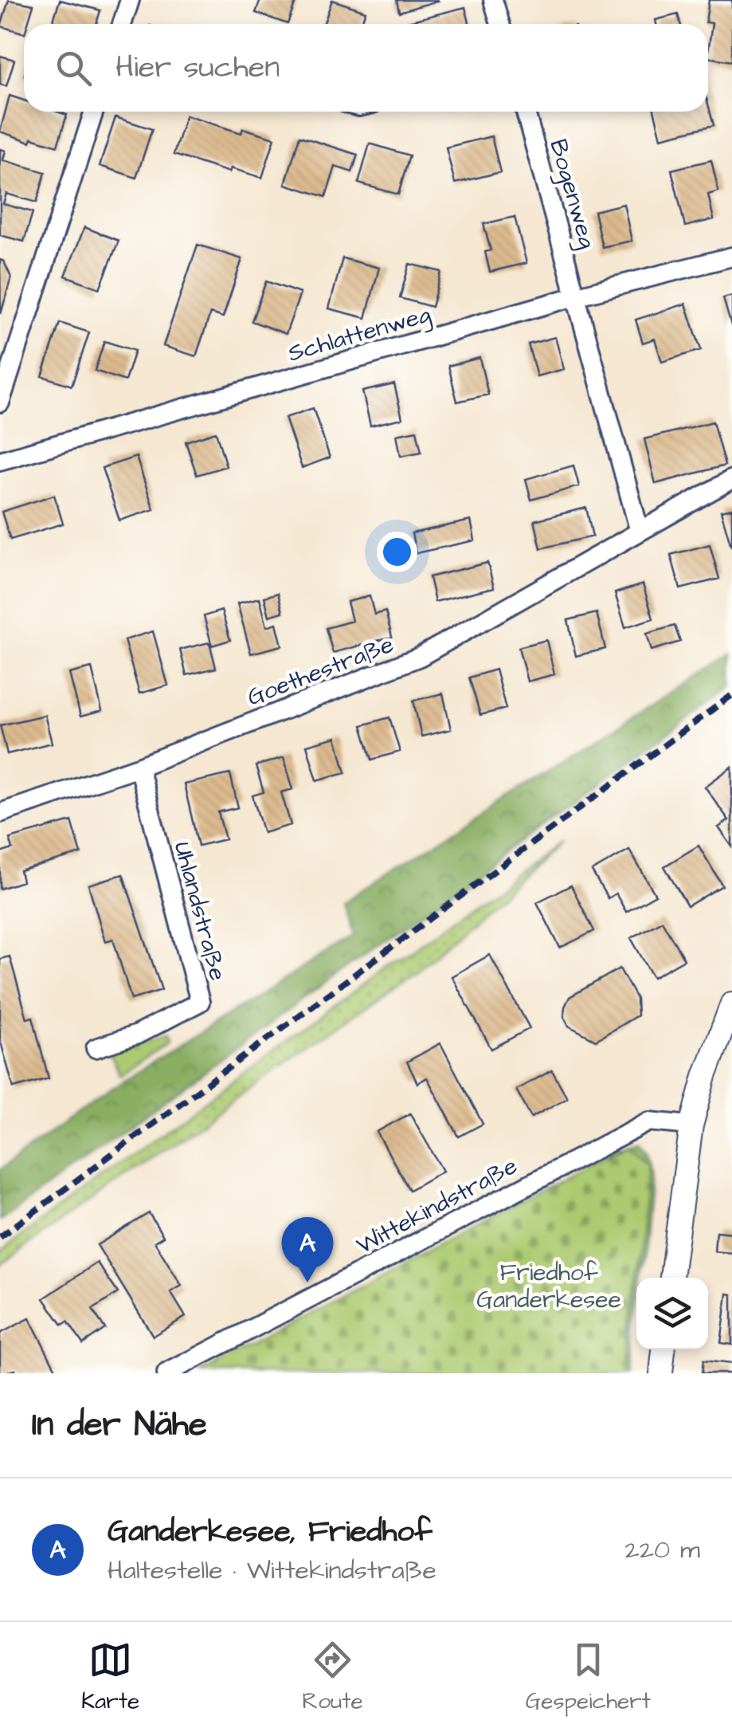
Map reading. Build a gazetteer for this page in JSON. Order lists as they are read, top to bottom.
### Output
{
  "streets": {
    "street": [
      "Bogenweg",
      "Schlattenweg",
      "Goethestraße",
      "Uhlandstraße",
      "Wittekindstraße"
    ]
  },
  "crossings": [
    ["Bogenweg", "Schlattenweg"],
    ["Goethestraße", "Uhlandstraße"]
  ],
  "parks": ["Friedhof Ganderkesee"],
  "page": {
    "search": "Hier suchen",
    "pins": "A",
    "heading": "In der Nähe",
    "list": [
      {
        "mark": "A",
        "name": "Ganderkesee, Friedhof",
        "note": "Haltestelle · Wittekindstraße",
        "value": "220 m"
      }
    ],
    "nav": ["Karte", "Route", "Gespeichert"]
  }
}
